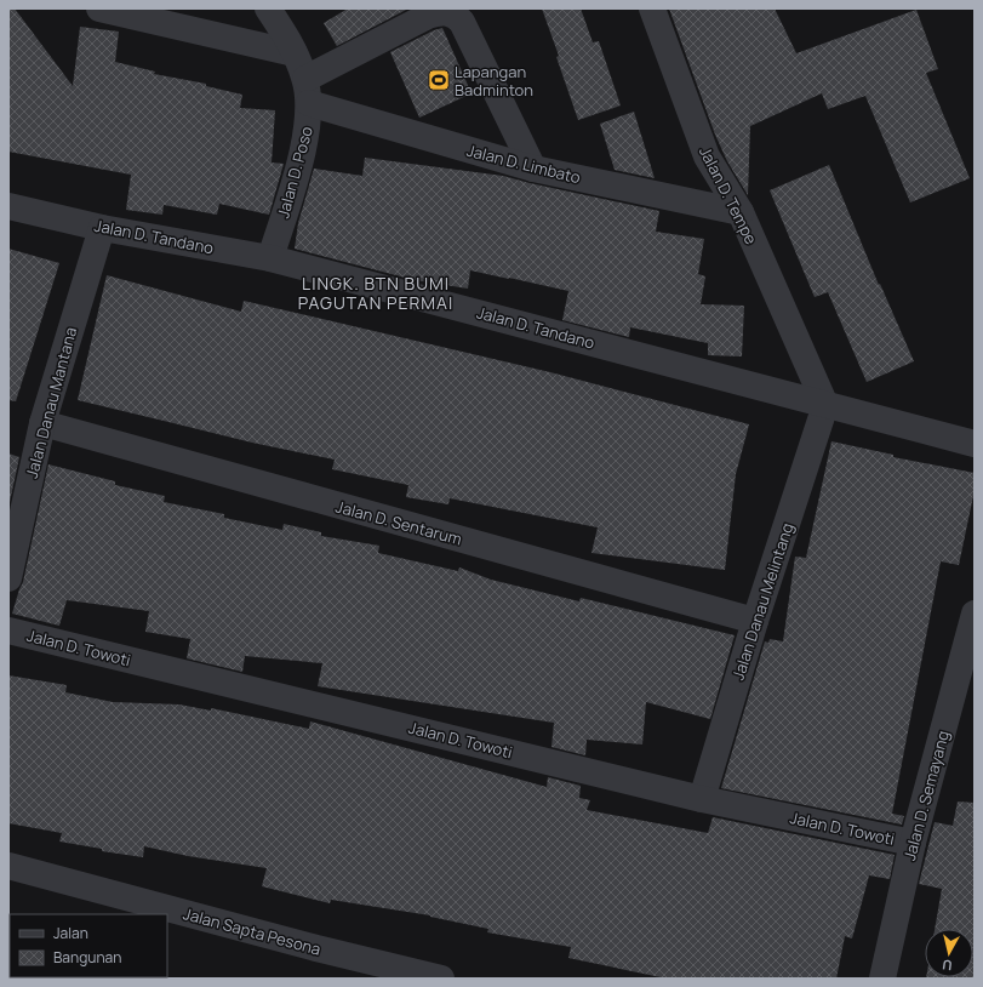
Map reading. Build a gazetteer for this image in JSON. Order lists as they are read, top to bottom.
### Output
{
  "streets": {
    "street": [
      "Jalan D. Limbato",
      "Jalan D. Poso",
      "Jalan D. Tempe",
      "Jalan D. Tandano",
      "Jalan Danau Mantana",
      "Jalan D. Sentarum",
      "Jalan Danau Melintang",
      "Jalan D. Towoti",
      "Jalan D. Semayang",
      "Jalan Sapta Pesona"
    ]
  },
  "crossings": [
    ["Jalan D. Limbato", "Jalan D. Poso"],
    ["Jalan D. Limbato", "Jalan D. Tempe"],
    ["Jalan D. Poso", "Jalan D. Tandano"],
    ["Jalan D. Tempe", "Jalan D. Tandano"],
    ["Jalan D. Tempe", "Jalan Danau Melintang"],
    ["Jalan D. Tandano", "Jalan Danau Mantana"],
    ["Jalan D. Tandano", "Jalan Danau Melintang"],
    ["Jalan Danau Mantana", "Jalan D. Sentarum"],
    ["Jalan D. Sentarum", "Jalan Danau Melintang"],
    ["Jalan Danau Melintang", "Jalan D. Towoti"],
    ["Jalan D. Towoti", "Jalan D. Semayang"]
  ],
  "districts": ["LINGK. BTN BUMI PAGUTAN PERMAI"],
  "places": {
    "sports": ["Lapangan Badminton"]
  },
  "legend": ["Jalan", "Bangunan"],
  "north": "bottom"
}
